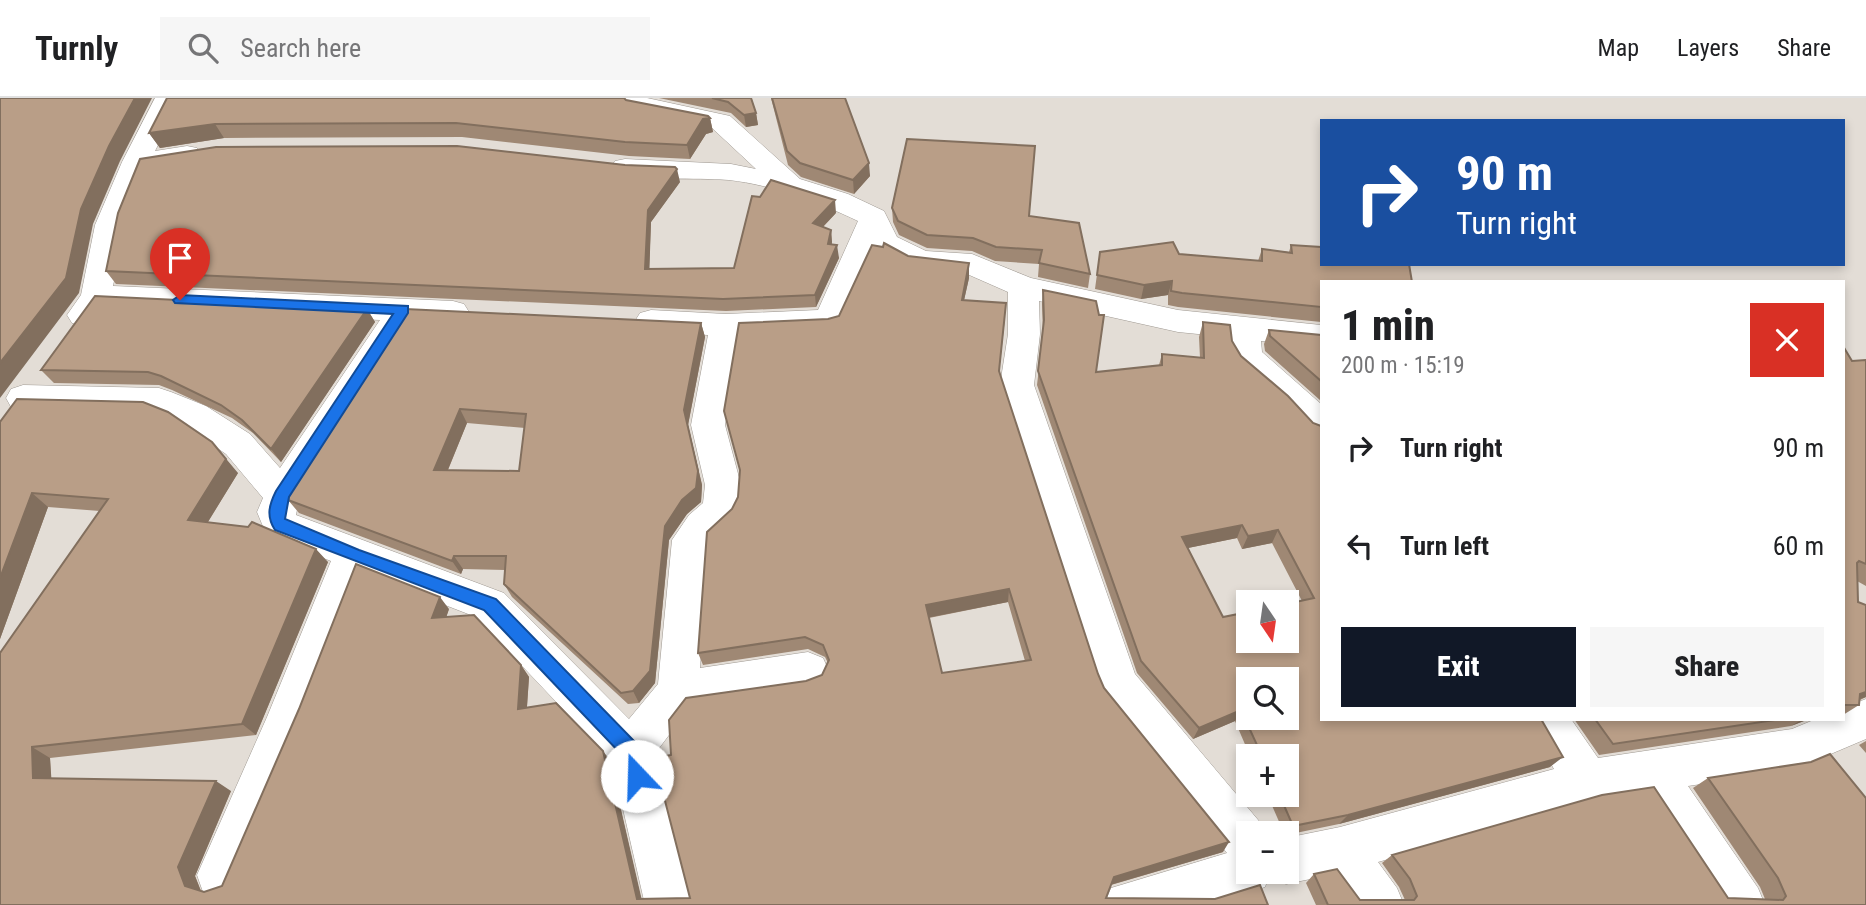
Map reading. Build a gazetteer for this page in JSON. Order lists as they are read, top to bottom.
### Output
{
  "north": "bottom",
  "page": {
    "header": "Turnly",
    "search": "Search here",
    "nav": ["Map", "Layers", "Share"],
    "turn": ["90 m", "Turn right"],
    "heading": ["1 min", "200 m · 15:19"],
    "list": [
      {
        "name": "Turn right",
        "value": "90 m"
      },
      {
        "name": "Turn left",
        "value": "60 m"
      }
    ],
    "map_buttons": ["+", "−"],
    "buttons": ["Exit", "Share"]
  }
}
